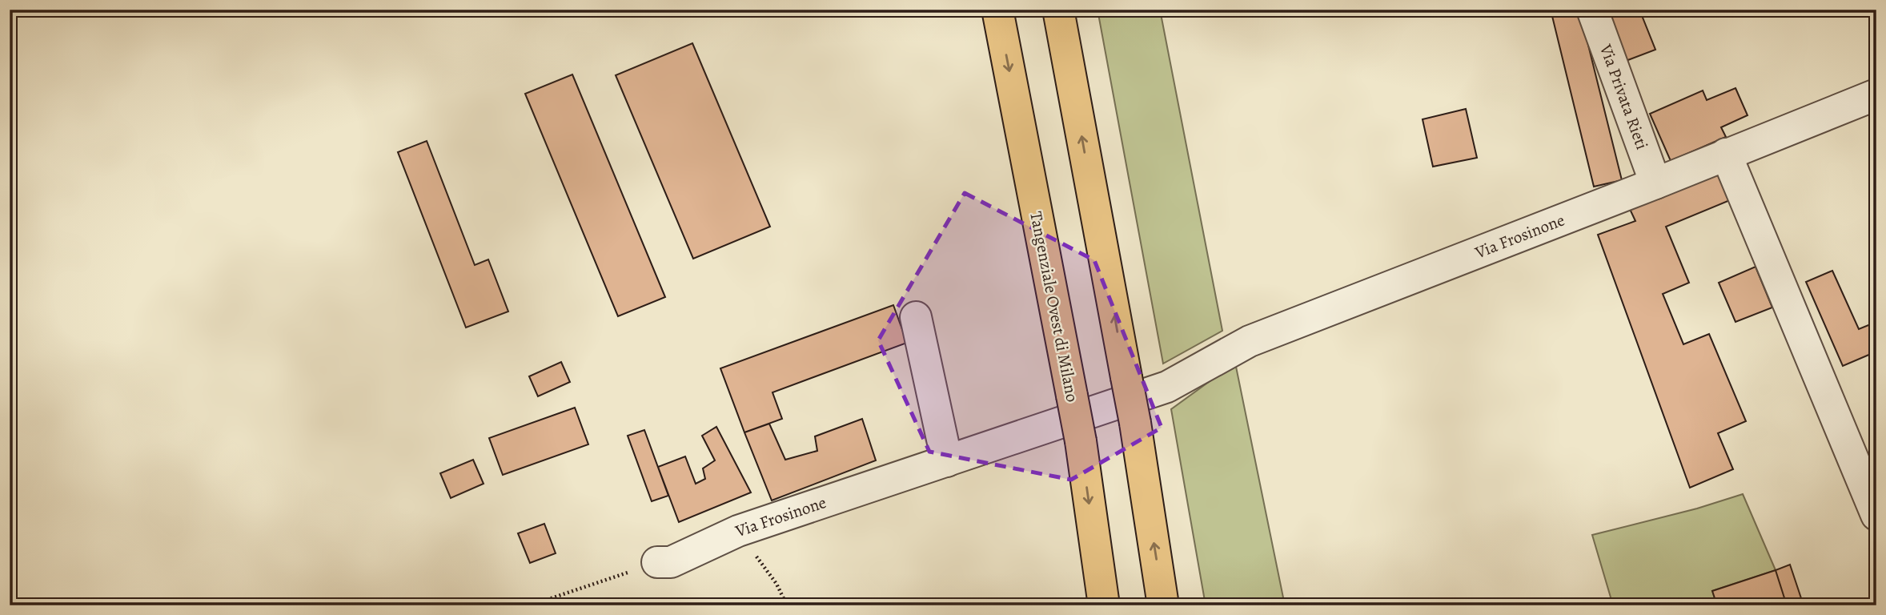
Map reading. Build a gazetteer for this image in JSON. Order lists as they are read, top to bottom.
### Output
{
  "streets": {
    "highway": ["Tangenziale Ovest di Milano"],
    "street": ["Via Privata Rieti", "Via Frosinone"]
  },
  "crossings": [
    ["Via Privata Rieti", "Via Frosinone"]
  ]
}
